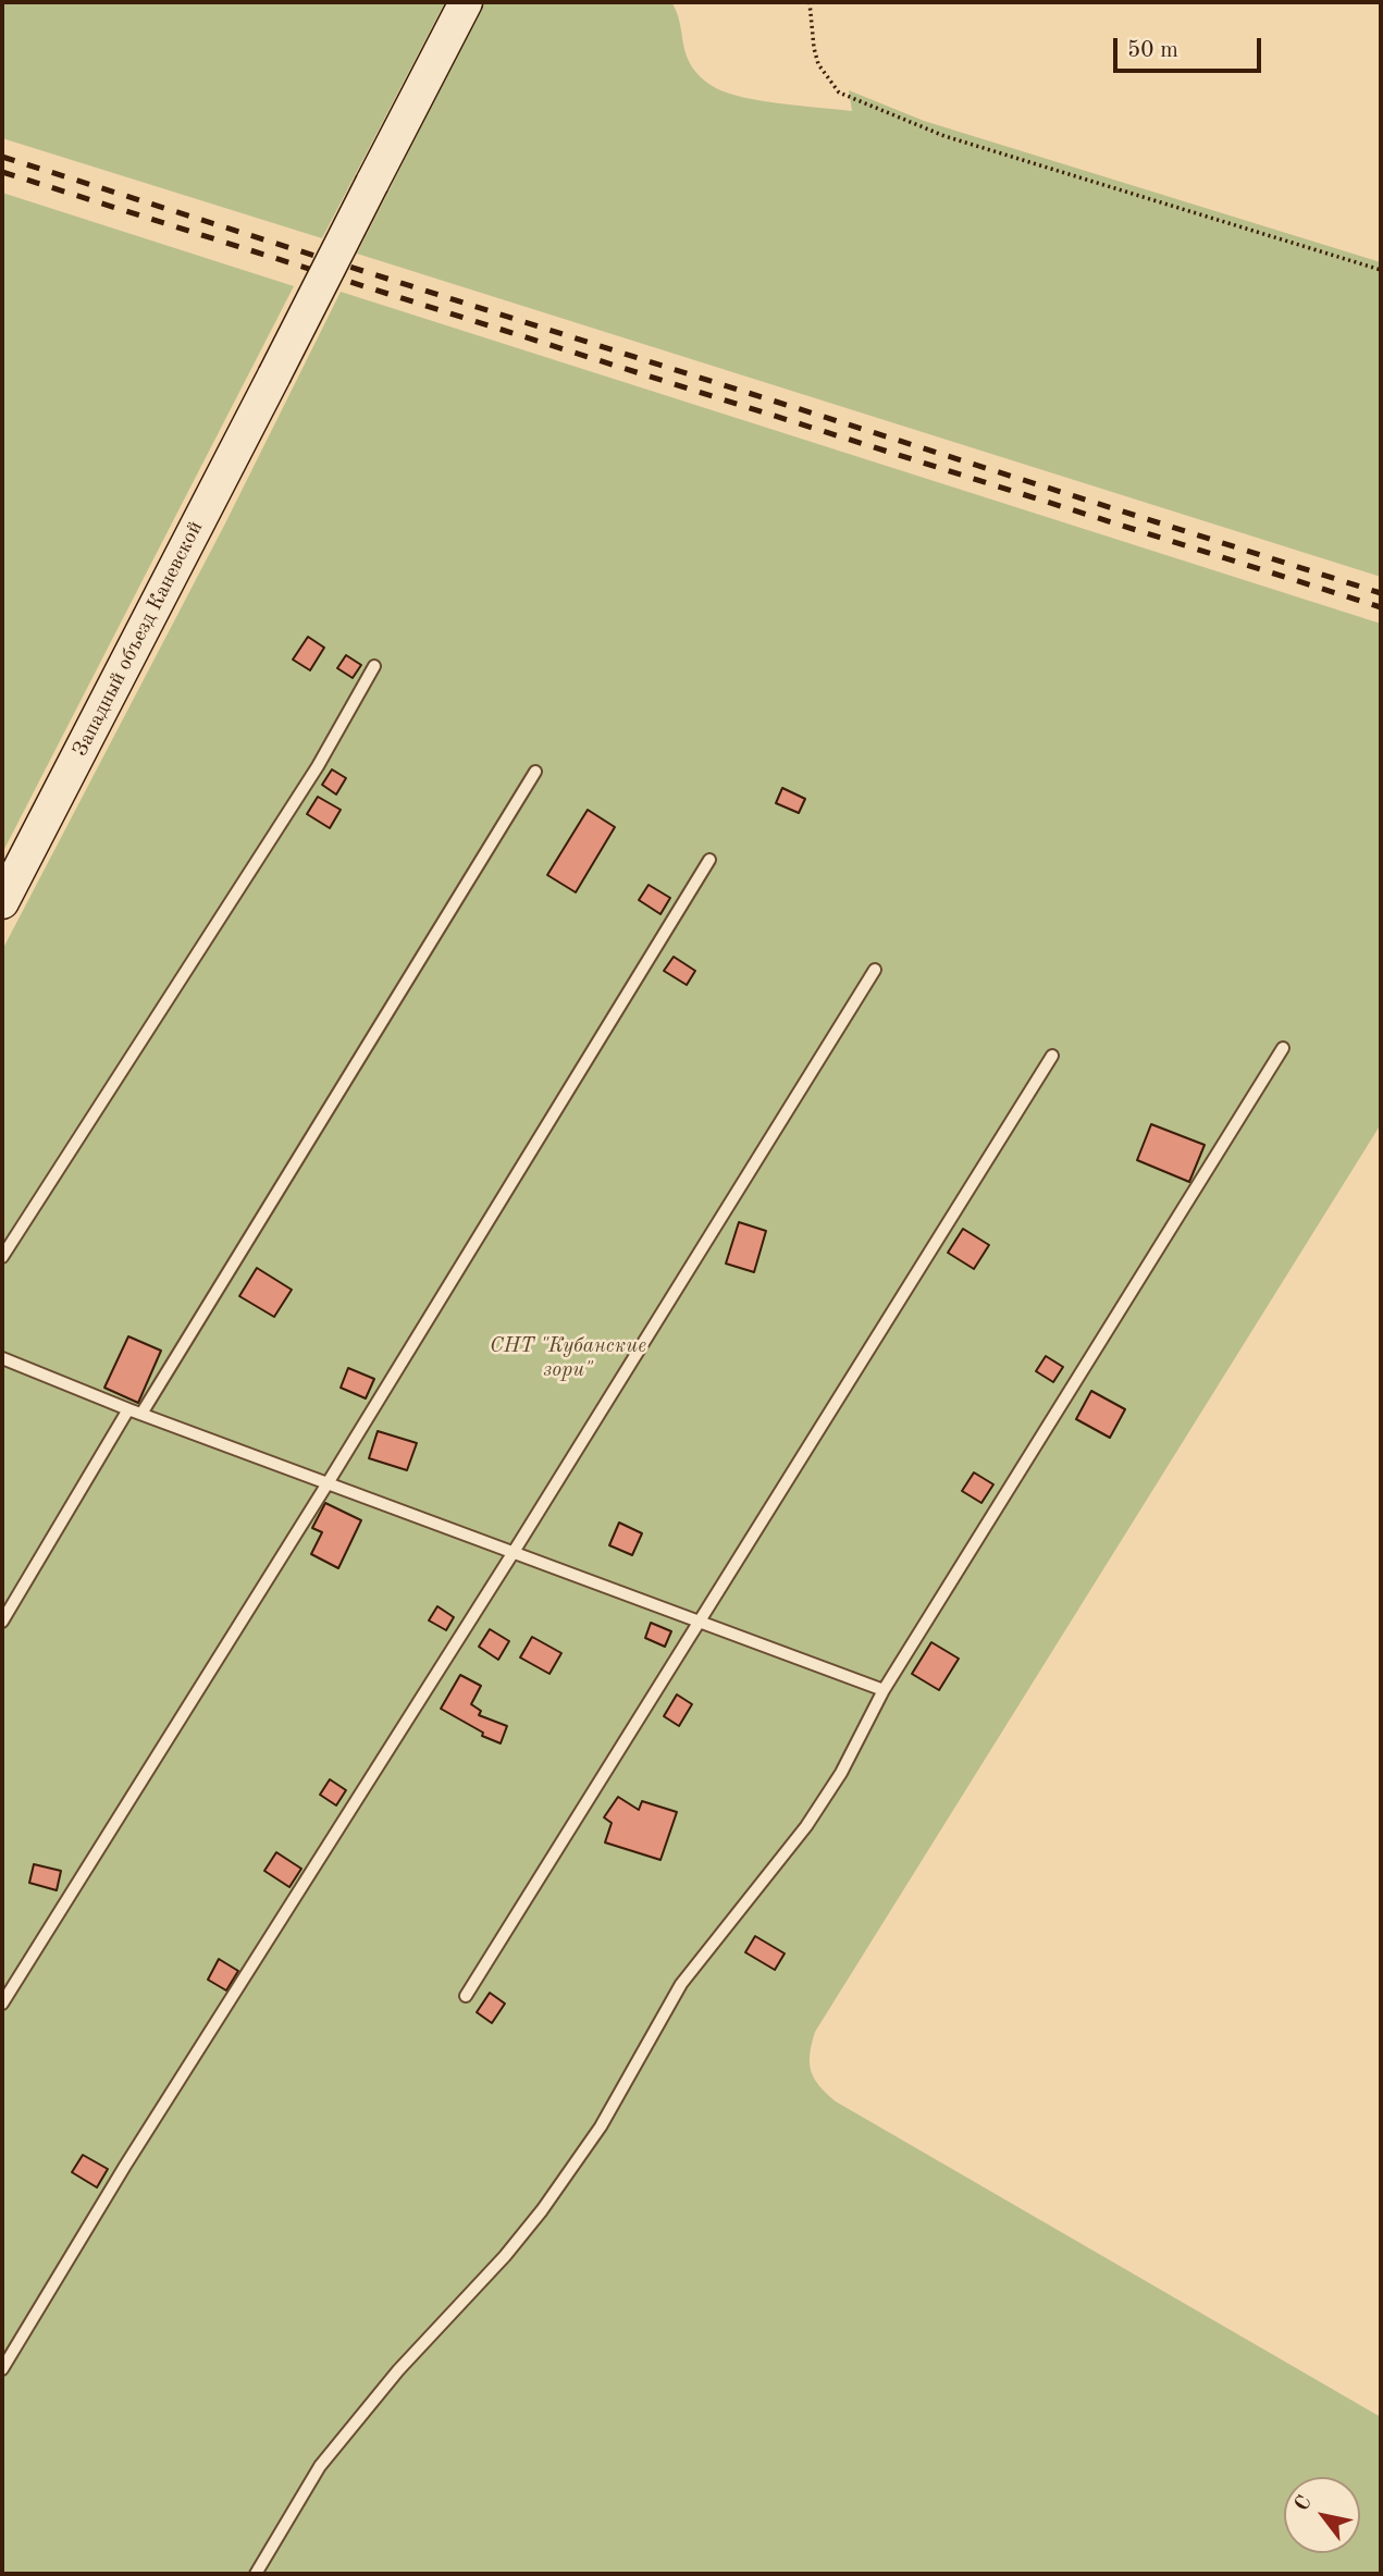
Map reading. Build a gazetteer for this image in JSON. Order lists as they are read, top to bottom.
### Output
{
  "streets": {
    "main road": ["Западный объезд Каневской"]
  },
  "parks": ["СНТ \"Кубанские зори\""],
  "scale_bar": "50 m",
  "north": "top left"
}
